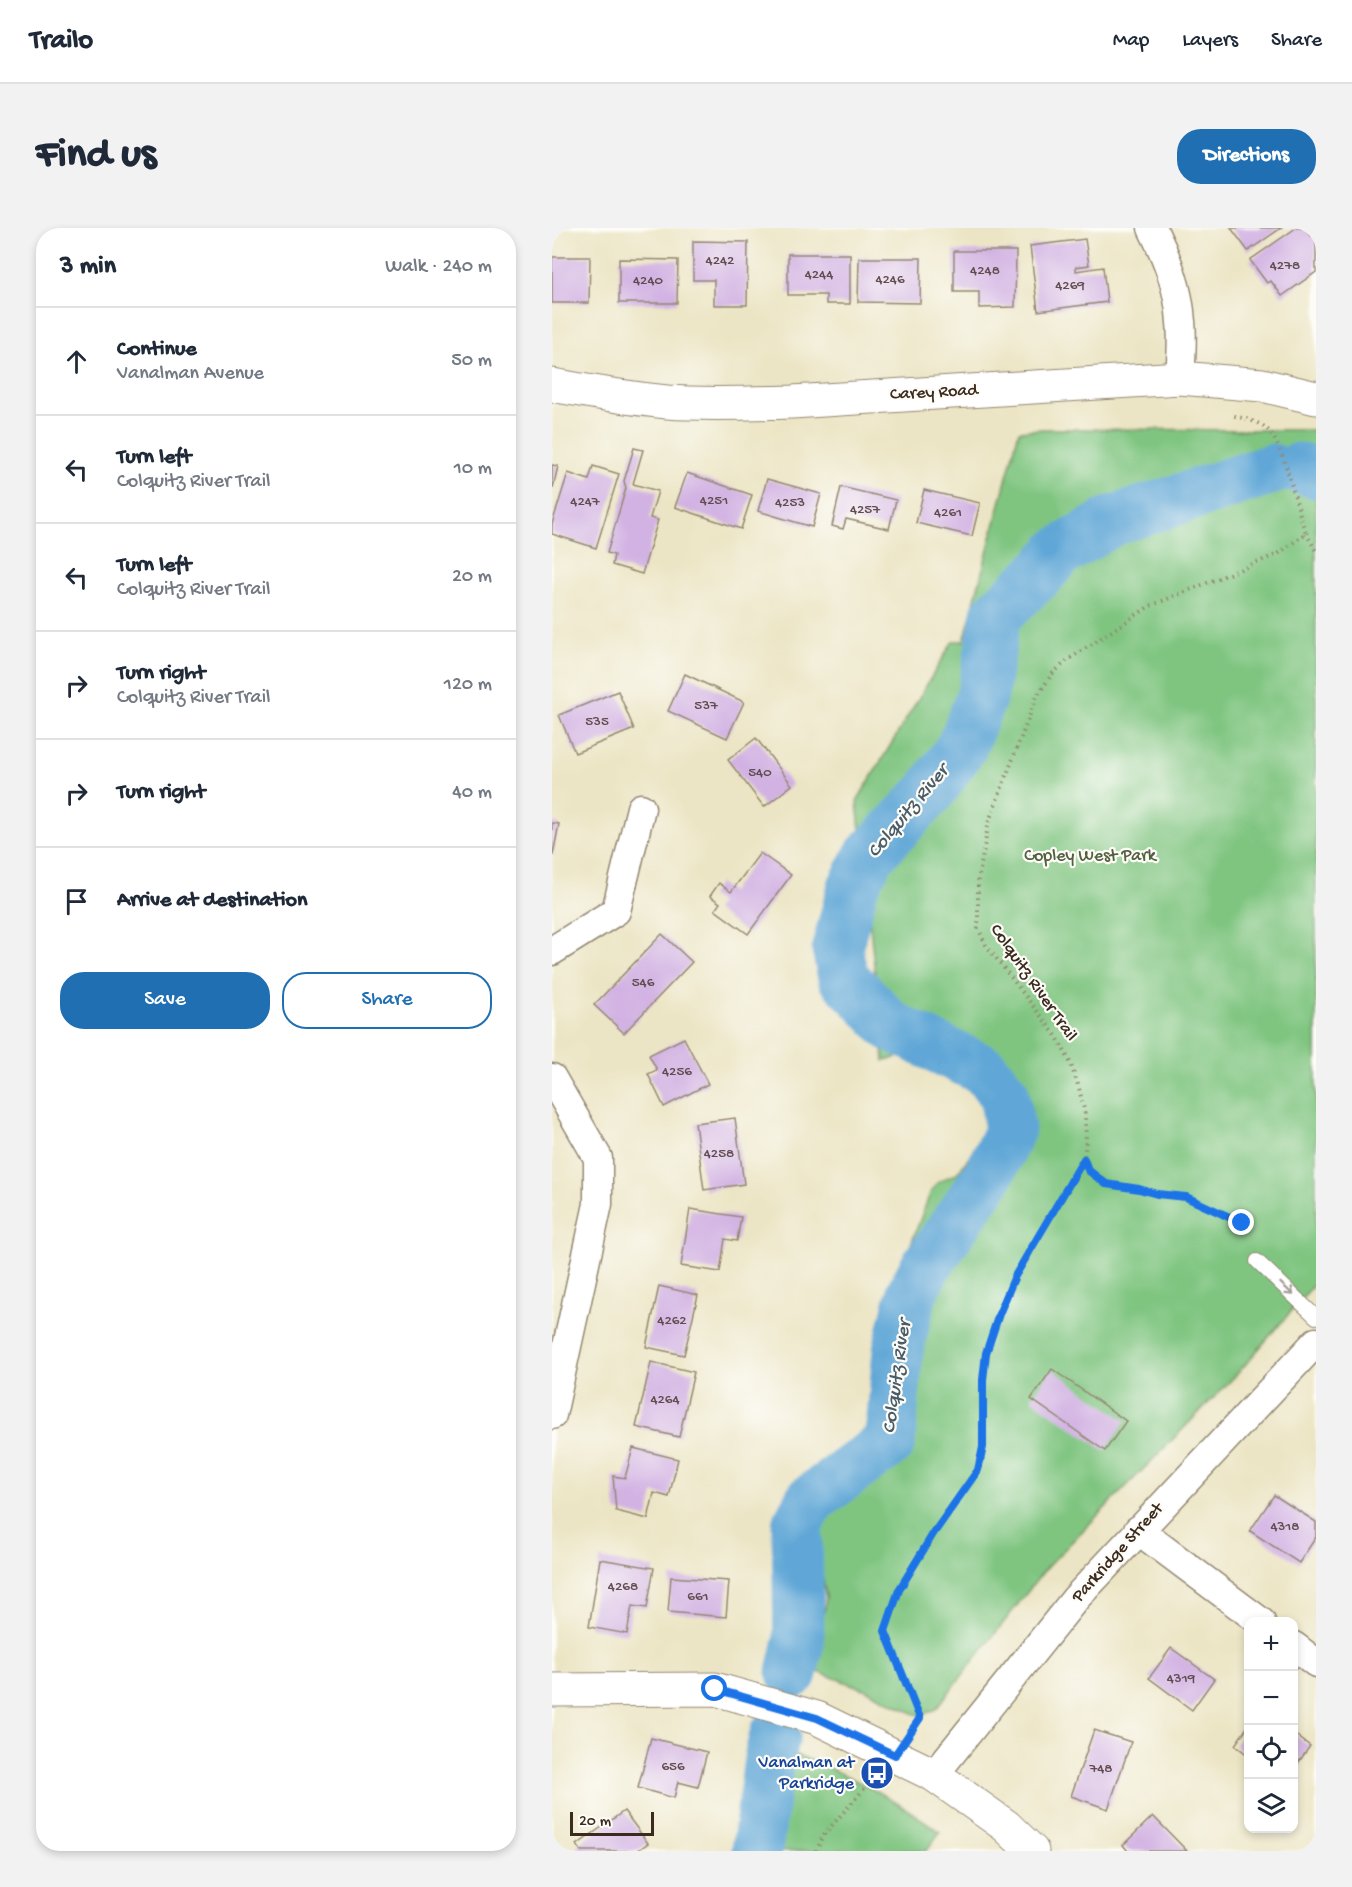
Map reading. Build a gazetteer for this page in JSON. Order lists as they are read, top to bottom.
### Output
{
  "streets": {
    "street": ["Carey Road", "Parkridge Street"],
    "path": ["Colquitz River Trail"]
  },
  "water": ["Colquitz River"],
  "parks": ["Copley West Park"],
  "places": {
    "bus stop": ["Vanalman at Parkridge"]
  },
  "house_numbers": [
    "4242",
    "4278",
    "4248",
    "4244",
    "4246",
    "4240",
    "4269",
    "4251",
    "4247",
    "4253",
    "4257",
    "4261",
    "537",
    "535",
    "540",
    "546",
    "4256",
    "4258",
    "4262",
    "4264",
    "4318",
    "4268",
    "661",
    "4319",
    "656",
    "748"
  ],
  "scale_bar": "20 m",
  "page": {
    "header": "Trailo",
    "nav": ["Map", "Layers", "Share"],
    "buttons": [
      "Directions",
      ["Save", "Share"]
    ],
    "title": "Find us",
    "heading": ["3 min", "Walk · 240 m"],
    "list": [
      ["Continue", "Vanalman Avenue", "50 m"],
      ["Turn left", "Colquitz River Trail", "10 m"],
      ["Turn left", "Colquitz River Trail", "20 m"],
      ["Turn right", "Colquitz River Trail", "120 m"],
      ["Turn right", "40 m"],
      "Arrive at destination"
    ],
    "map_buttons": ["+", "−"],
    "scale": "20 m"
  }
}
